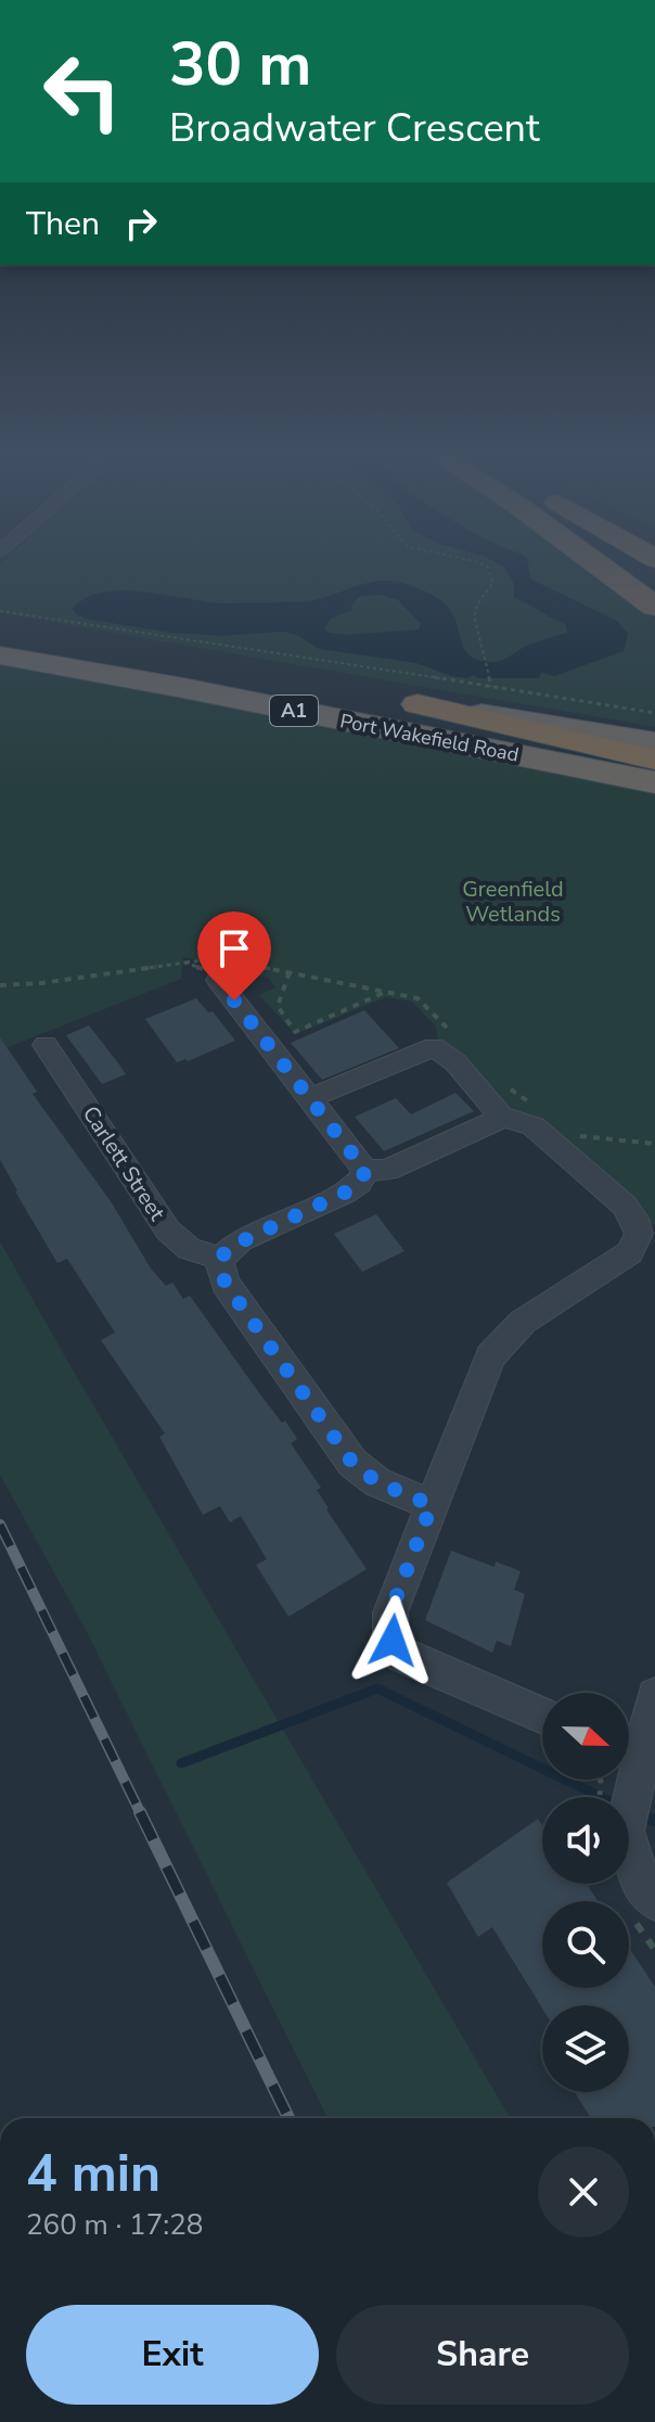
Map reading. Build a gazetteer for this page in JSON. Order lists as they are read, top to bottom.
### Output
{
  "streets": {
    "highway": ["A1", "Port Wakefield Road"],
    "street": ["Carlett Street"]
  },
  "parks": ["Greenfield Wetlands"],
  "north": "right",
  "page": {
    "turn": ["30 m", "Broadwater Crescent"],
    "then": "Then",
    "heading": ["4 min", "260 m · 17:28"],
    "buttons": ["Exit", "Share"]
  }
}
